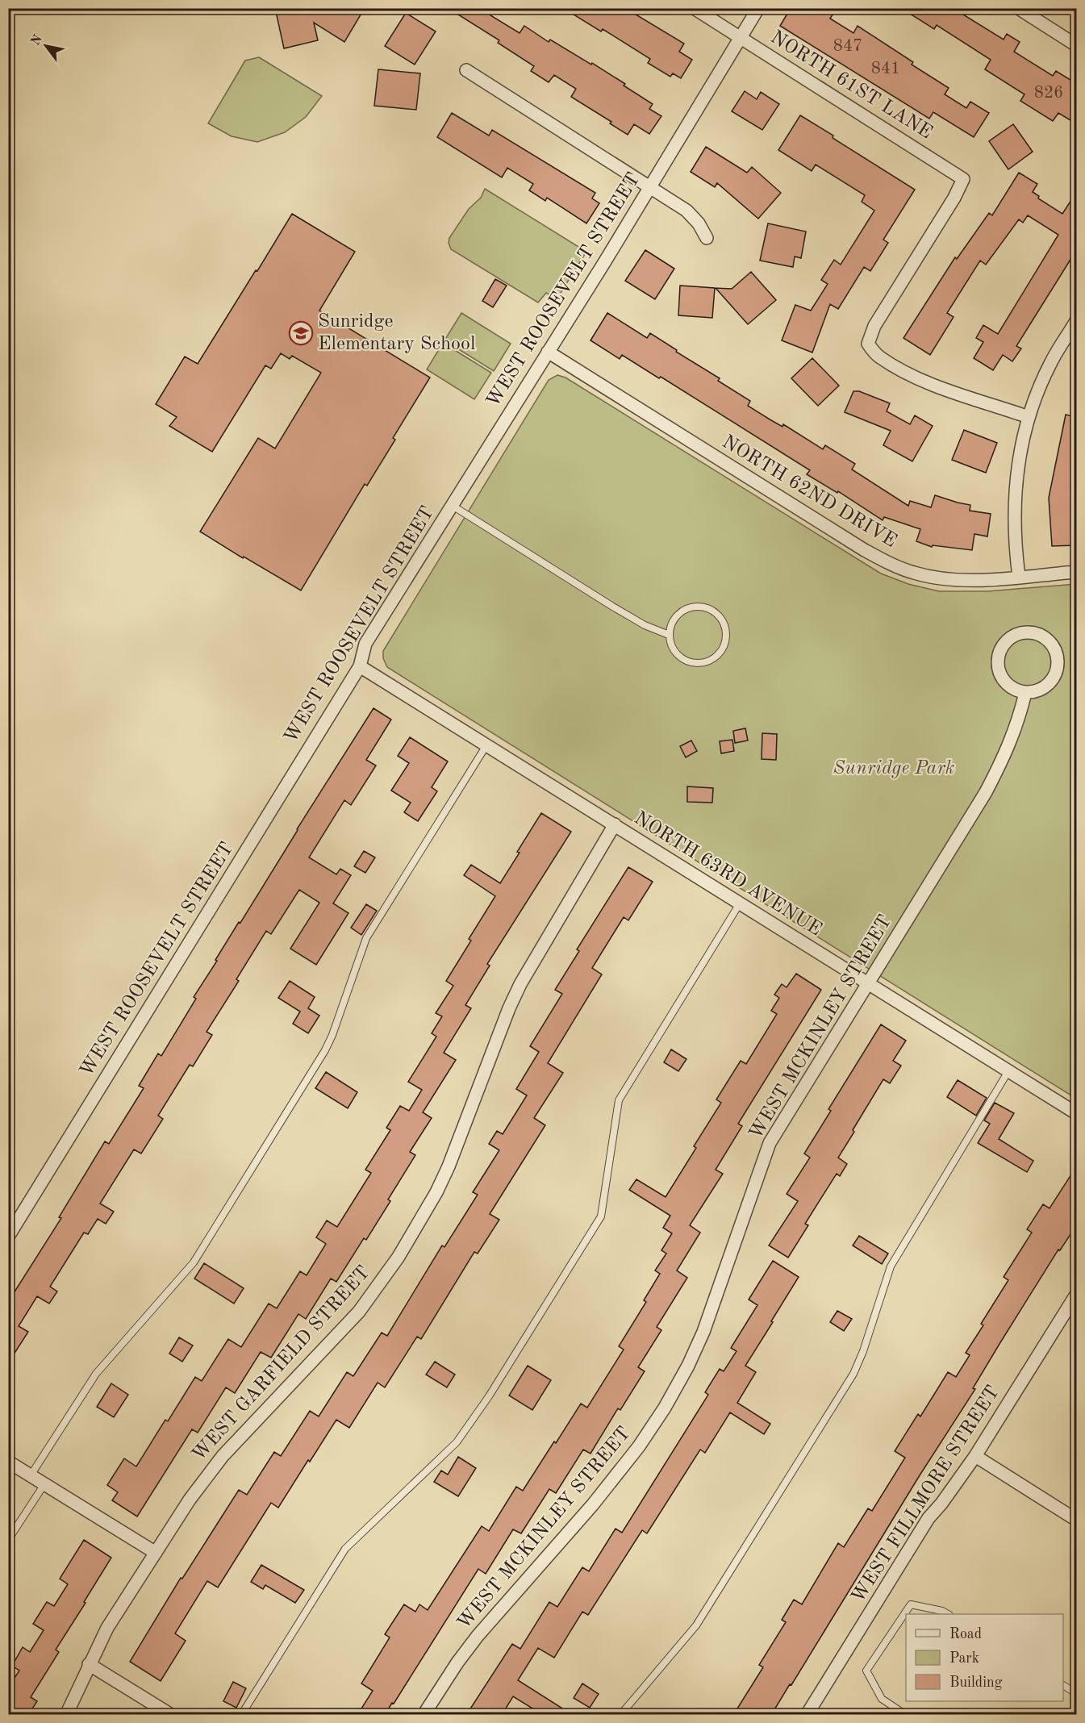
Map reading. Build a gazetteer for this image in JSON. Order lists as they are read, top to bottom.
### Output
{
  "streets": {
    "street": [
      "NORTH 61ST LANE",
      "WEST ROOSEVELT STREET",
      "NORTH 62ND DRIVE",
      "NORTH 63RD AVENUE",
      "WEST MCKINLEY STREET",
      "WEST GARFIELD STREET",
      "WEST FILLMORE STREET"
    ]
  },
  "crossings": [
    ["NORTH 61ST LANE", "WEST ROOSEVELT STREET"],
    ["WEST ROOSEVELT STREET", "NORTH 62ND DRIVE"],
    ["WEST ROOSEVELT STREET", "NORTH 63RD AVENUE"],
    ["NORTH 63RD AVENUE", "WEST MCKINLEY STREET"],
    ["NORTH 63RD AVENUE", "WEST GARFIELD STREET"]
  ],
  "parks": ["Sunridge Park"],
  "places": {
    "school or university": ["Sunridge Elementary School"]
  },
  "house_numbers": ["847", "841", "826"],
  "legend": ["Road", "Park", "Building"],
  "north": "top left"
}
